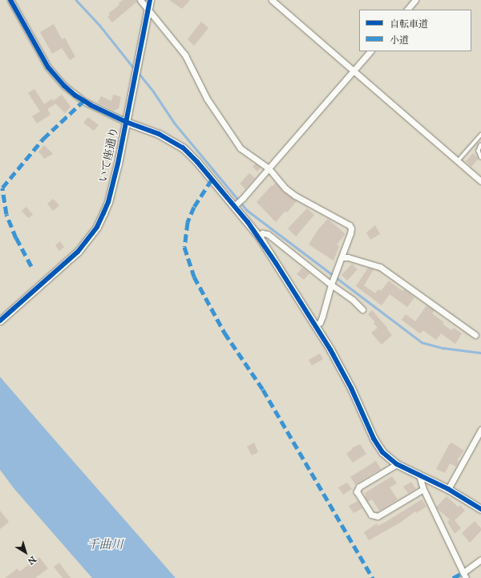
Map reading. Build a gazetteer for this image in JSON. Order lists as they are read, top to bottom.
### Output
{
  "streets": {
    "street": ["いて座通り"]
  },
  "water": ["千曲川"],
  "legend": ["自転車道", "小道"],
  "north": "bottom right"
}
